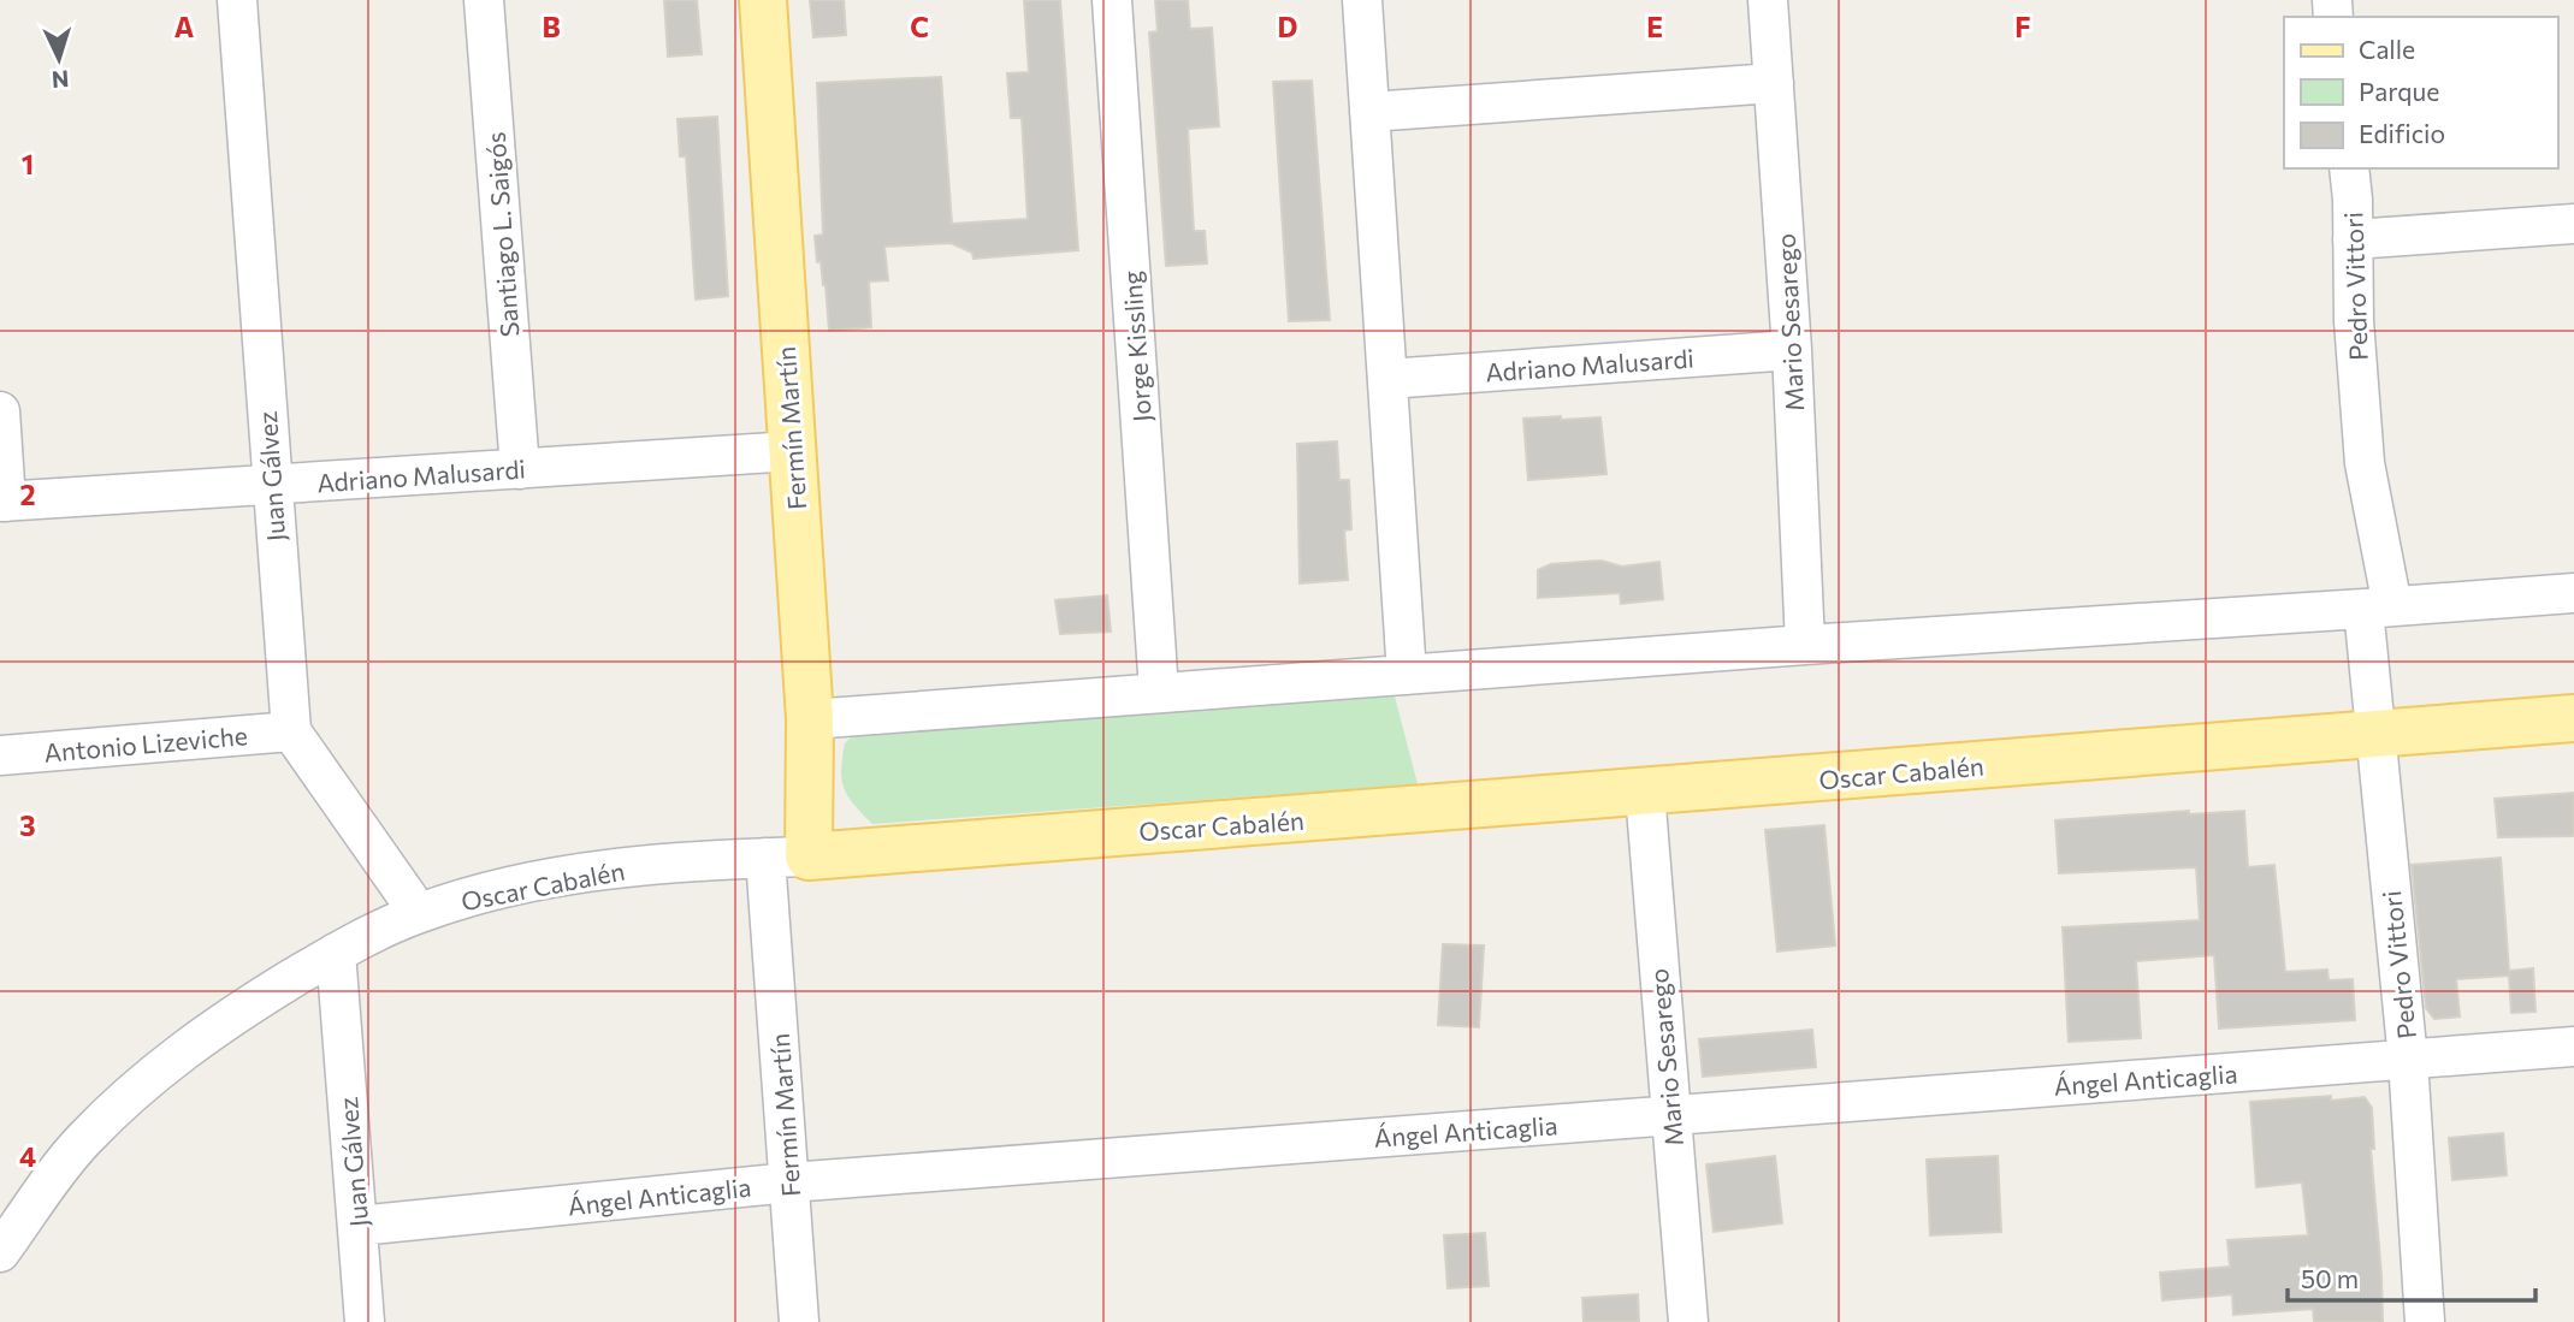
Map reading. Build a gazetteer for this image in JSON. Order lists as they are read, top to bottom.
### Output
{
  "streets": {
    "main road": ["Fermín Martín", "Oscar Cabalén"],
    "street": [
      "Santiago L. Saigós",
      "Pedro Vittori",
      "Mario Sesarego",
      "Jorge Kissling",
      "Adriano Malusardi",
      "Juan Gálvez",
      "Antonio Lizeviche",
      "Ángel Anticaglia"
    ]
  },
  "crossings": [
    ["Santiago L. Saigós", "Adriano Malusardi"],
    ["Pedro Vittori", "Oscar Cabalén"],
    ["Pedro Vittori", "Ángel Anticaglia"],
    ["Mario Sesarego", "Adriano Malusardi"],
    ["Mario Sesarego", "Oscar Cabalén"],
    ["Mario Sesarego", "Ángel Anticaglia"],
    ["Adriano Malusardi", "Fermín Martín"],
    ["Adriano Malusardi", "Juan Gálvez"],
    ["Fermín Martín", "Oscar Cabalén"],
    ["Fermín Martín", "Ángel Anticaglia"],
    ["Juan Gálvez", "Antonio Lizeviche"],
    ["Juan Gálvez", "Oscar Cabalén"],
    ["Juan Gálvez", "Ángel Anticaglia"]
  ],
  "legend": ["Calle", "Parque", "Edificio"],
  "scale_bar": "50 m",
  "north": "bottom",
  "grid": {
    "columns": [
      "A",
      "B",
      "C",
      "D",
      "E",
      "F"
    ],
    "rows": [
      "1",
      "2",
      "3",
      "4"
    ]
  }
}
